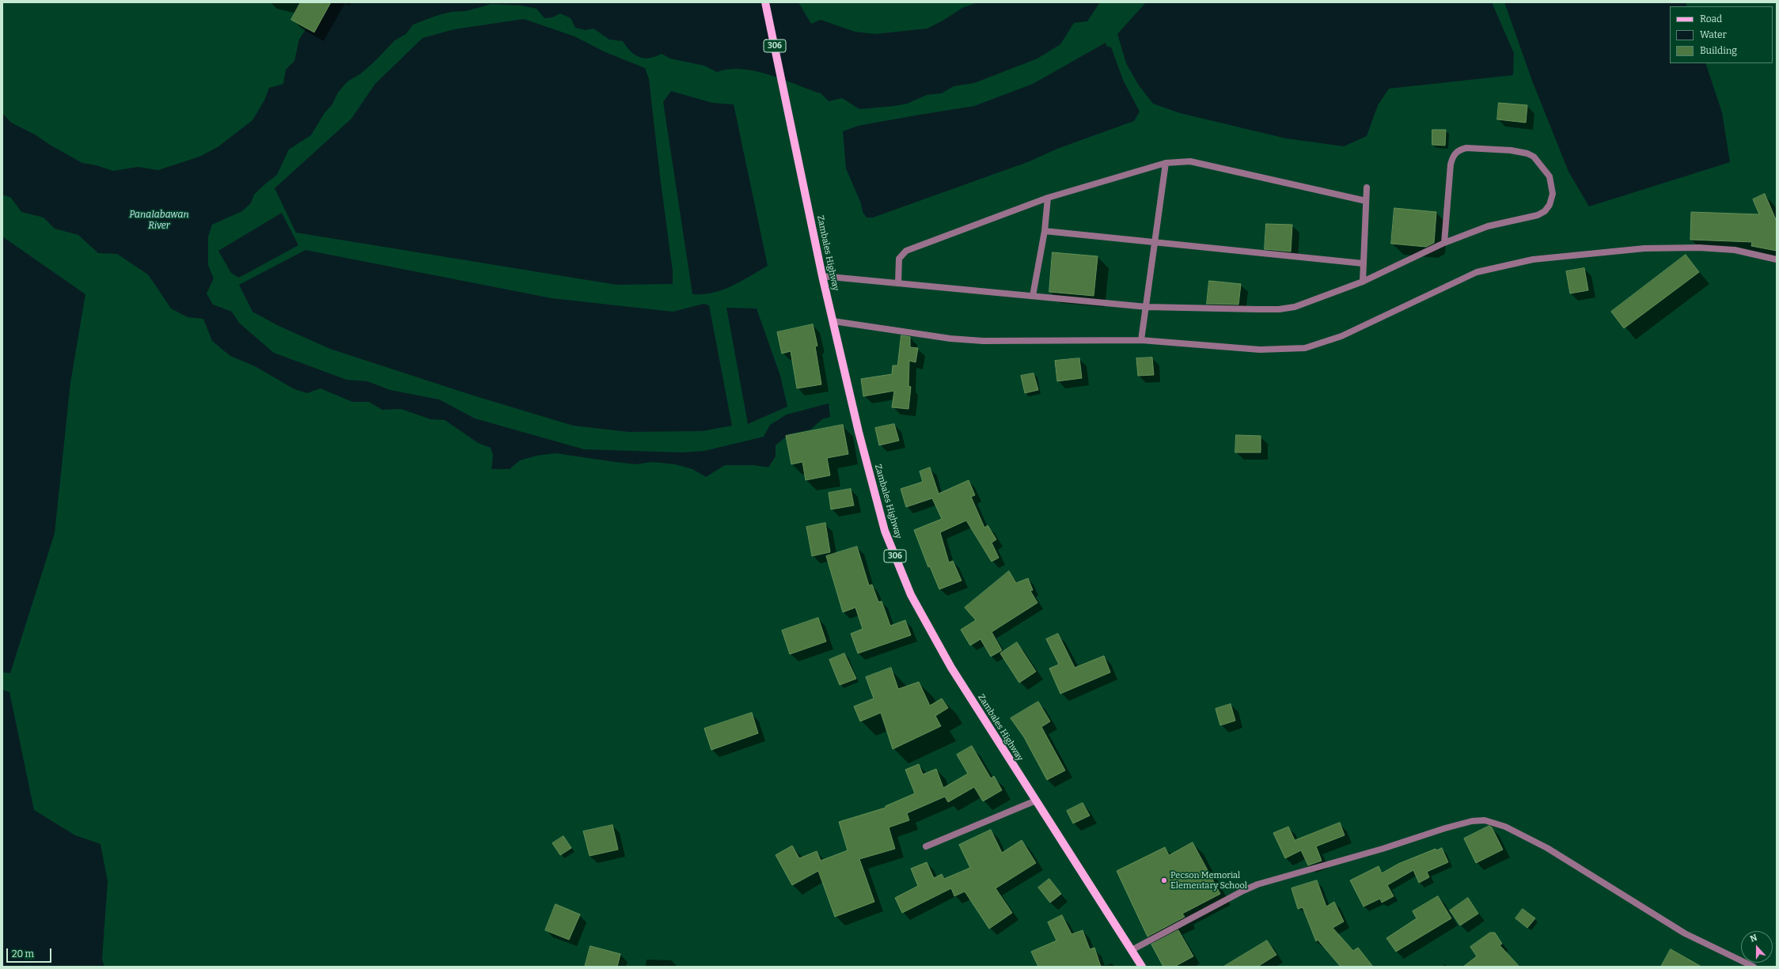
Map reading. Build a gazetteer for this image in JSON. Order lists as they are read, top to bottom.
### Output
{
  "streets": {
    "main road": ["306", "Zambales Highway"]
  },
  "water": ["Panalabawan River"],
  "places": ["Pecson Memorial Elementary School"],
  "legend": ["Road", "Water", "Building"],
  "scale_bar": "20 m",
  "north": "top"
}
